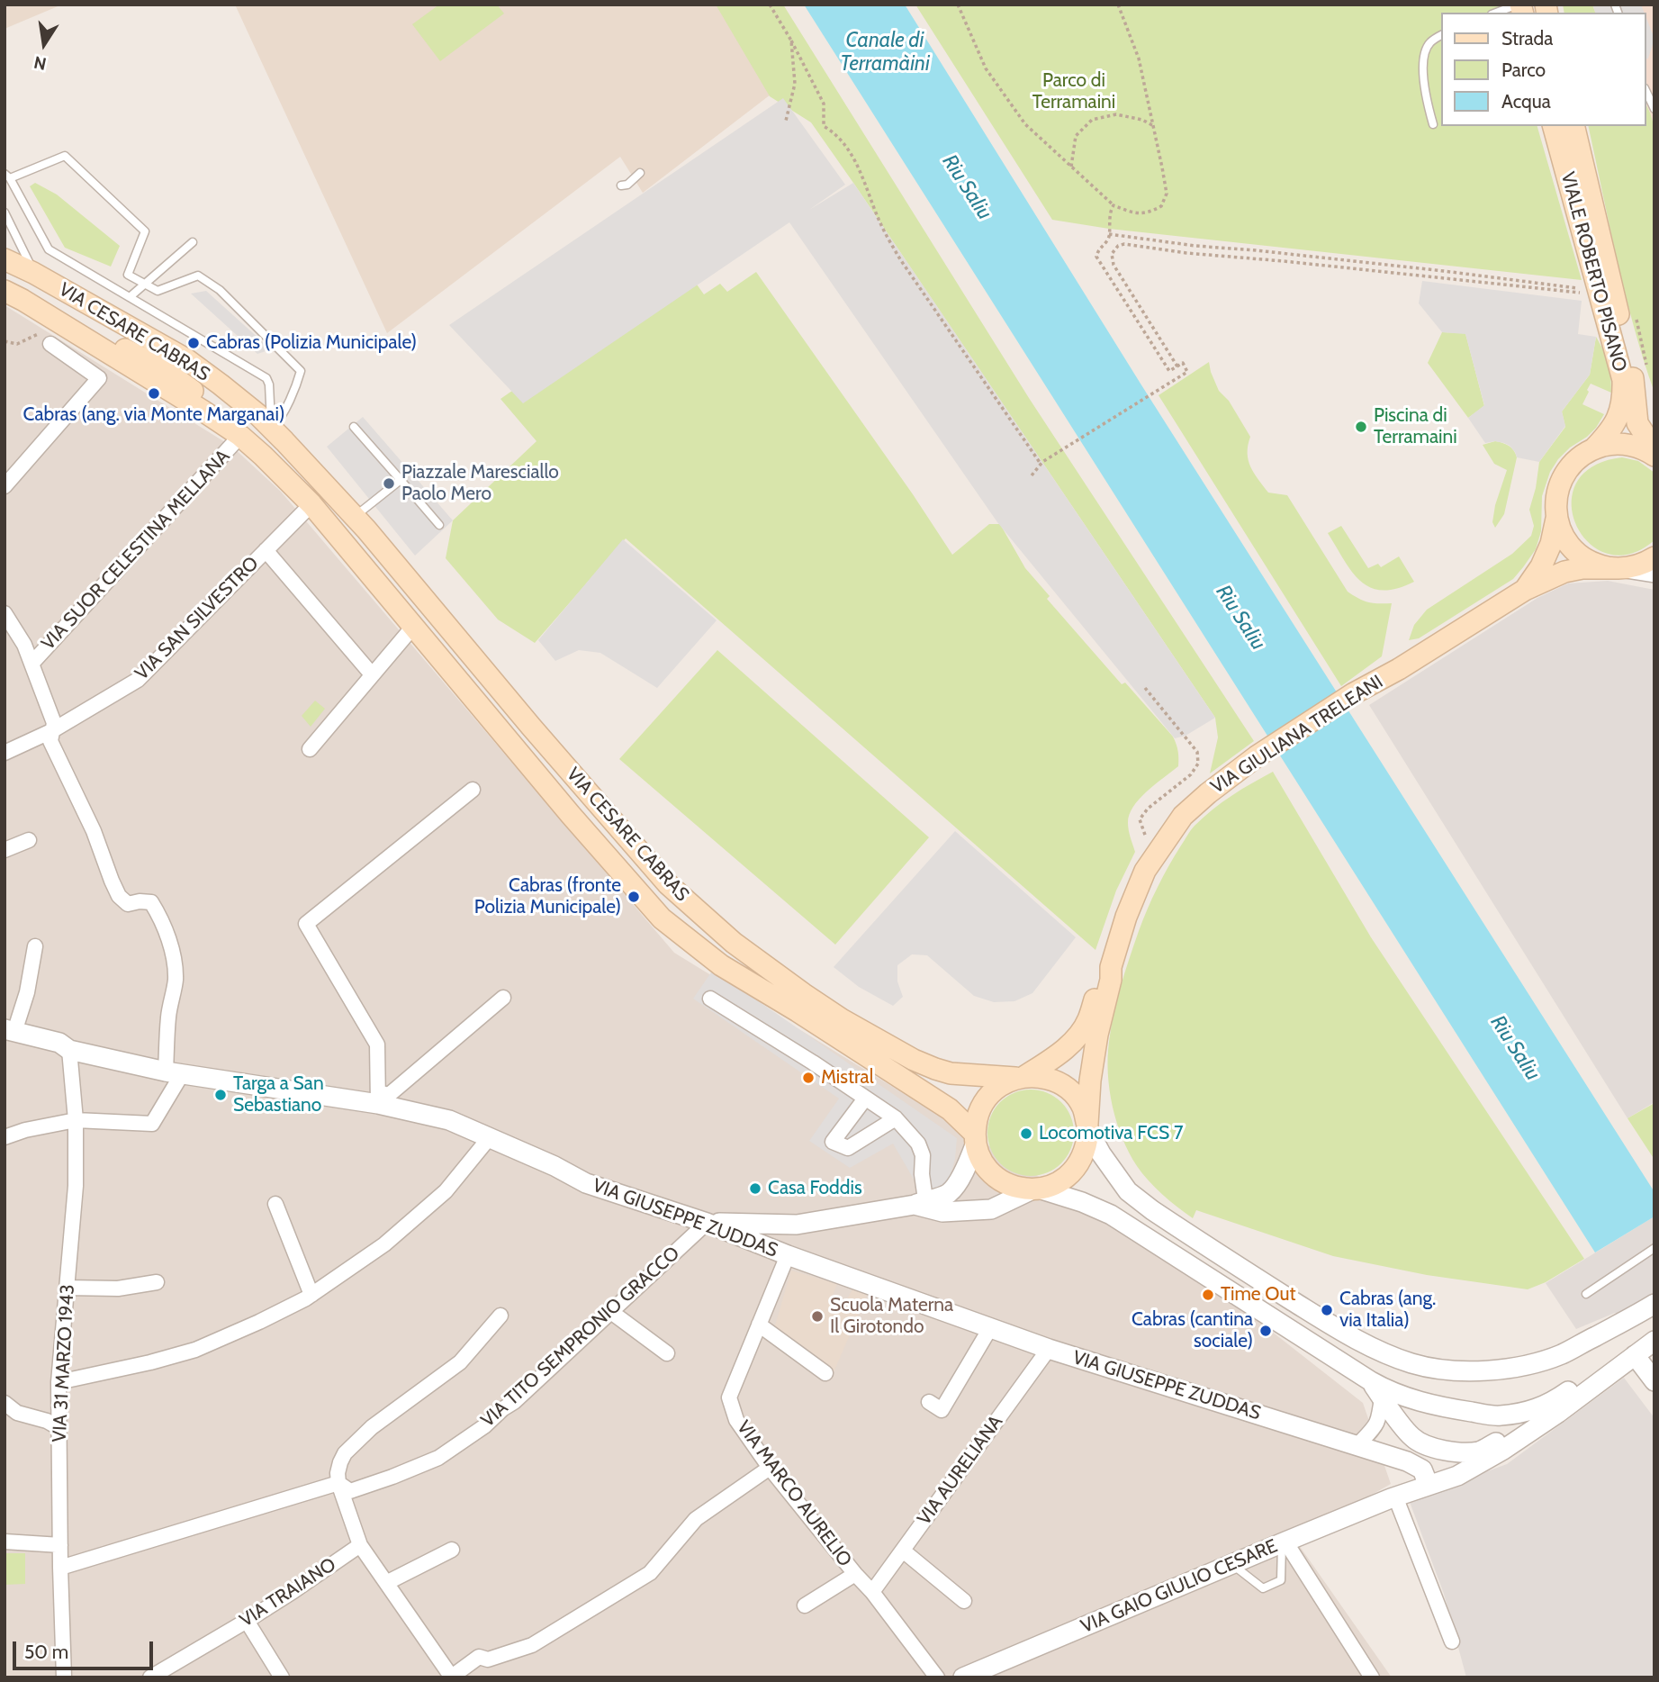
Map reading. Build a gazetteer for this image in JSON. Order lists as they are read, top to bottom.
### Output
{
  "streets": {
    "main road": ["VIALE ROBERTO PISANO", "VIA CESARE CABRAS", "VIA GIULIANA TRELEANI"],
    "street": [
      "VIA SUOR CELESTINA MELLANA",
      "VIA SAN SILVESTRO",
      "VIA GIUSEPPE ZUDDAS",
      "VIA TITO SEMPRONIO GRACCO",
      "VIA 31 MARZO 1943",
      "VIA AURELIANA",
      "VIA MARCO AURELIO",
      "VIA GAIO GIULIO CESARE",
      "VIA TRAIANO"
    ]
  },
  "crossings": [
    ["VIALE ROBERTO PISANO", "VIA GIULIANA TRELEANI"],
    ["VIA CESARE CABRAS", "VIA SUOR CELESTINA MELLANA"],
    ["VIA CESARE CABRAS", "VIA SAN SILVESTRO"],
    ["VIA CESARE CABRAS", "VIA GIULIANA TRELEANI"],
    ["VIA GIUSEPPE ZUDDAS", "VIA TITO SEMPRONIO GRACCO"],
    ["VIA GIUSEPPE ZUDDAS", "VIA 31 MARZO 1943"],
    ["VIA GIUSEPPE ZUDDAS", "VIA AURELIANA"],
    ["VIA GIUSEPPE ZUDDAS", "VIA MARCO AURELIO"],
    ["VIA TITO SEMPRONIO GRACCO", "VIA 31 MARZO 1943"],
    ["VIA AURELIANA", "VIA MARCO AURELIO"]
  ],
  "water": ["Canale di Terramàini", "Riu Saliu"],
  "parks": ["Parco di Terramaini"],
  "places": [
    "Cabras (Polizia Municipale)",
    "Cabras (ang. via Monte Marganai)",
    "Piscina di Terramaini",
    "Piazzale Maresciallo Paolo Mero",
    "Cabras (fronte Polizia Municipale)",
    "Mistral",
    "Targa a San Sebastiano",
    "Locomotiva FCS 7",
    "Casa Foddis",
    "Time Out",
    "Cabras (ang. via Italia)",
    "Scuola Materna Il Girotondo",
    "Cabras (cantina sociale)"
  ],
  "legend": ["Strada", "Parco", "Acqua"],
  "scale_bar": "50 m",
  "north": "bottom"
}
